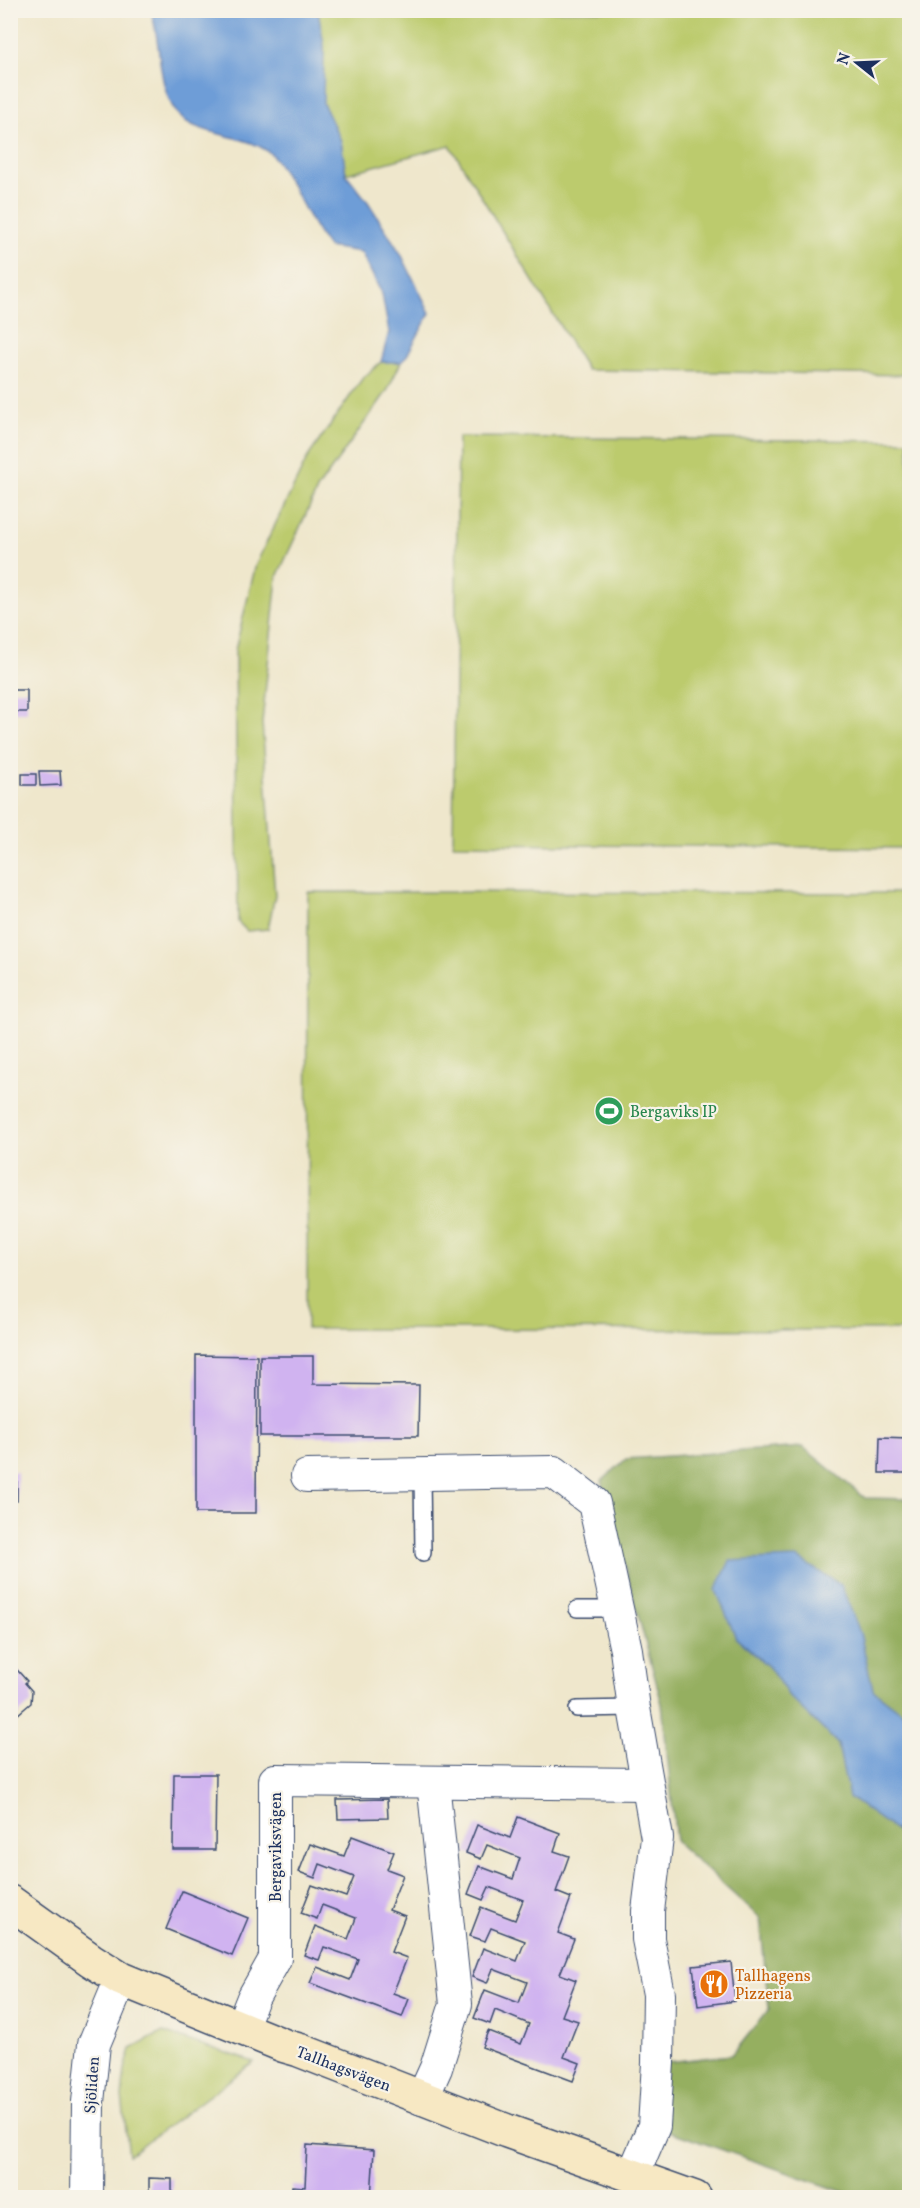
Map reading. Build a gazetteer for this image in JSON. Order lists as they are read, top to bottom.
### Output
{
  "streets": {
    "main road": ["Tallhagsvägen"],
    "street": ["Bergaviksvägen", "Sjöliden"]
  },
  "crossings": [
    ["Bergaviksvägen", "Tallhagsvägen"],
    ["Tallhagsvägen", "Sjöliden"]
  ],
  "places": {
    "sports": ["Bergaviks IP"],
    "restaurant": ["Tallhagens Pizzeria"]
  },
  "north": "left"
}
